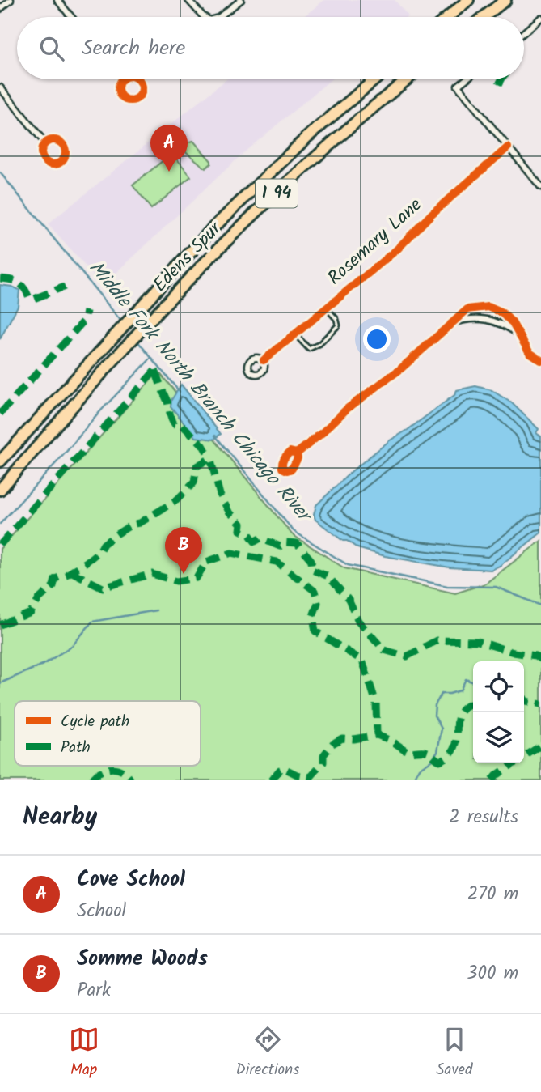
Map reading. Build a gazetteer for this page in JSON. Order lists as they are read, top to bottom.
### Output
{
  "streets": {
    "highway": ["I 94", "Edens Spur"],
    "street": ["Rosemary Lane"]
  },
  "water": ["Middle Fork North Branch Chicago River"],
  "legend": ["Cycle path", "Path"],
  "page": {
    "search": "Search here",
    "pins": ["A", "B"],
    "heading": ["Nearby", "2 results"],
    "list": [
      {
        "mark": "A",
        "name": "Cove School",
        "note": "School",
        "value": "270 m"
      },
      {
        "mark": "B",
        "name": "Somme Woods",
        "note": "Park",
        "value": "300 m"
      }
    ],
    "nav": ["Map", "Directions", "Saved"]
  }
}
